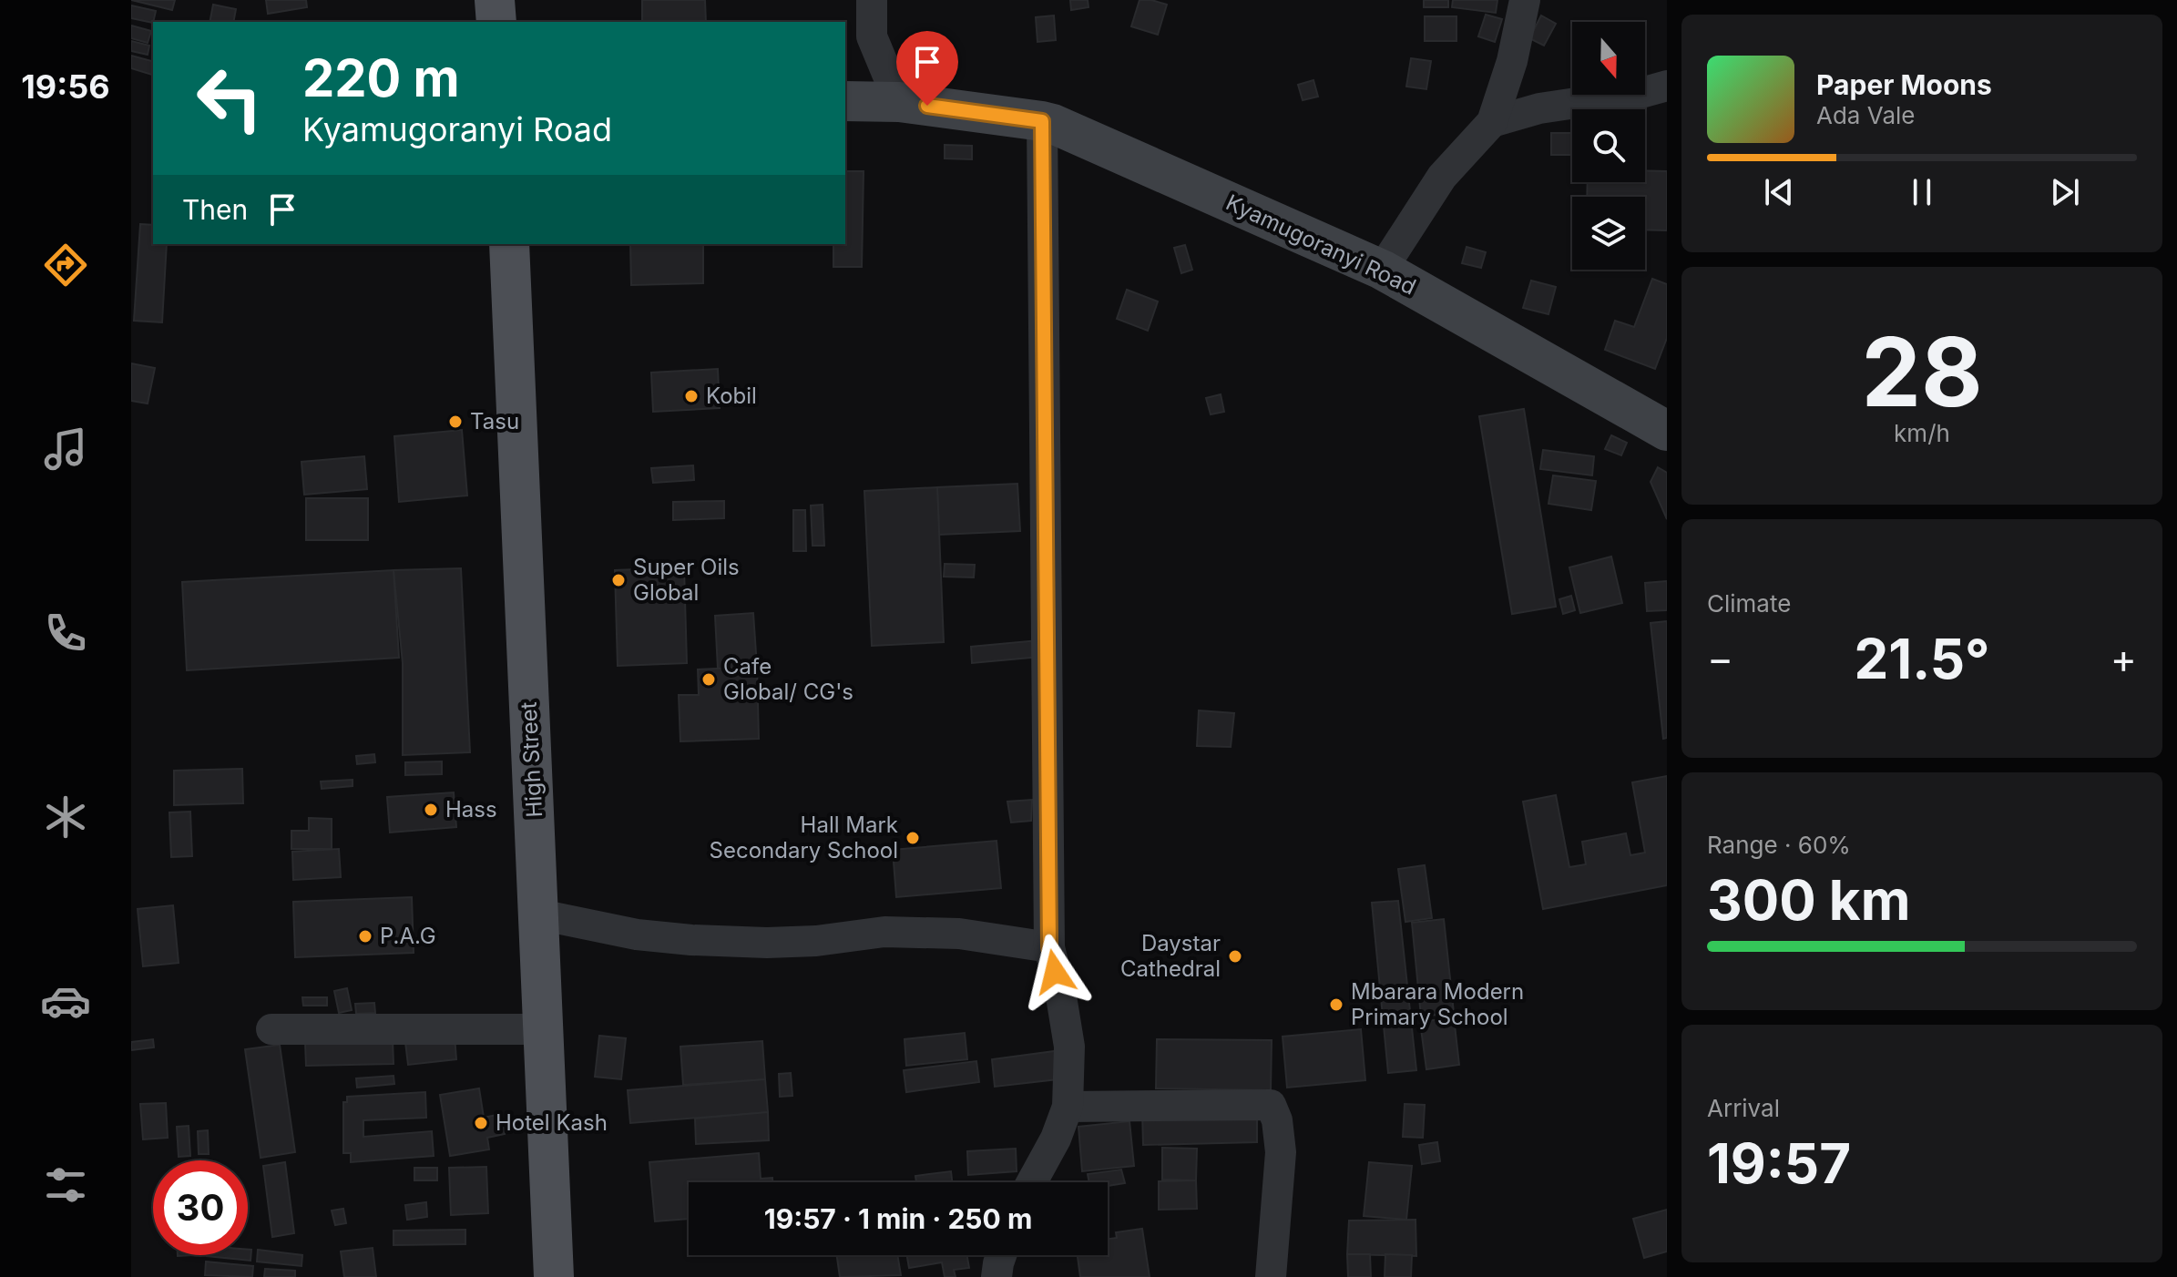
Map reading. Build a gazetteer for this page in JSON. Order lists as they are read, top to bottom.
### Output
{
  "streets": {
    "main road": ["High Street"],
    "street": ["Kyamugoranyi Road"]
  },
  "places": [
    "Kobil",
    "Tasu",
    "Super Oils Global",
    "Cafe Global/ CG's",
    "Hass",
    "Hall Mark Secondary School",
    "P.A.G",
    "Daystar Cathedral",
    "Mbarara Modern Primary School",
    "Hotel Kash"
  ],
  "north": "bottom",
  "page": {
    "tabs": "19:56",
    "turn": ["220 m", "Kyamugoranyi Road"],
    "song": ["Paper Moons", "Ada Vale"],
    "then": "Then",
    "tile": [
      ["28", "km/h"],
      "Climate",
      ["Range · 60%", "300 km"],
      ["Arrival", "19:57"]
    ],
    "heat": ["−", "21.5°", "+"],
    "limit": "30",
    "trip": "19:57 · 1 min · 250 m"
  }
}
